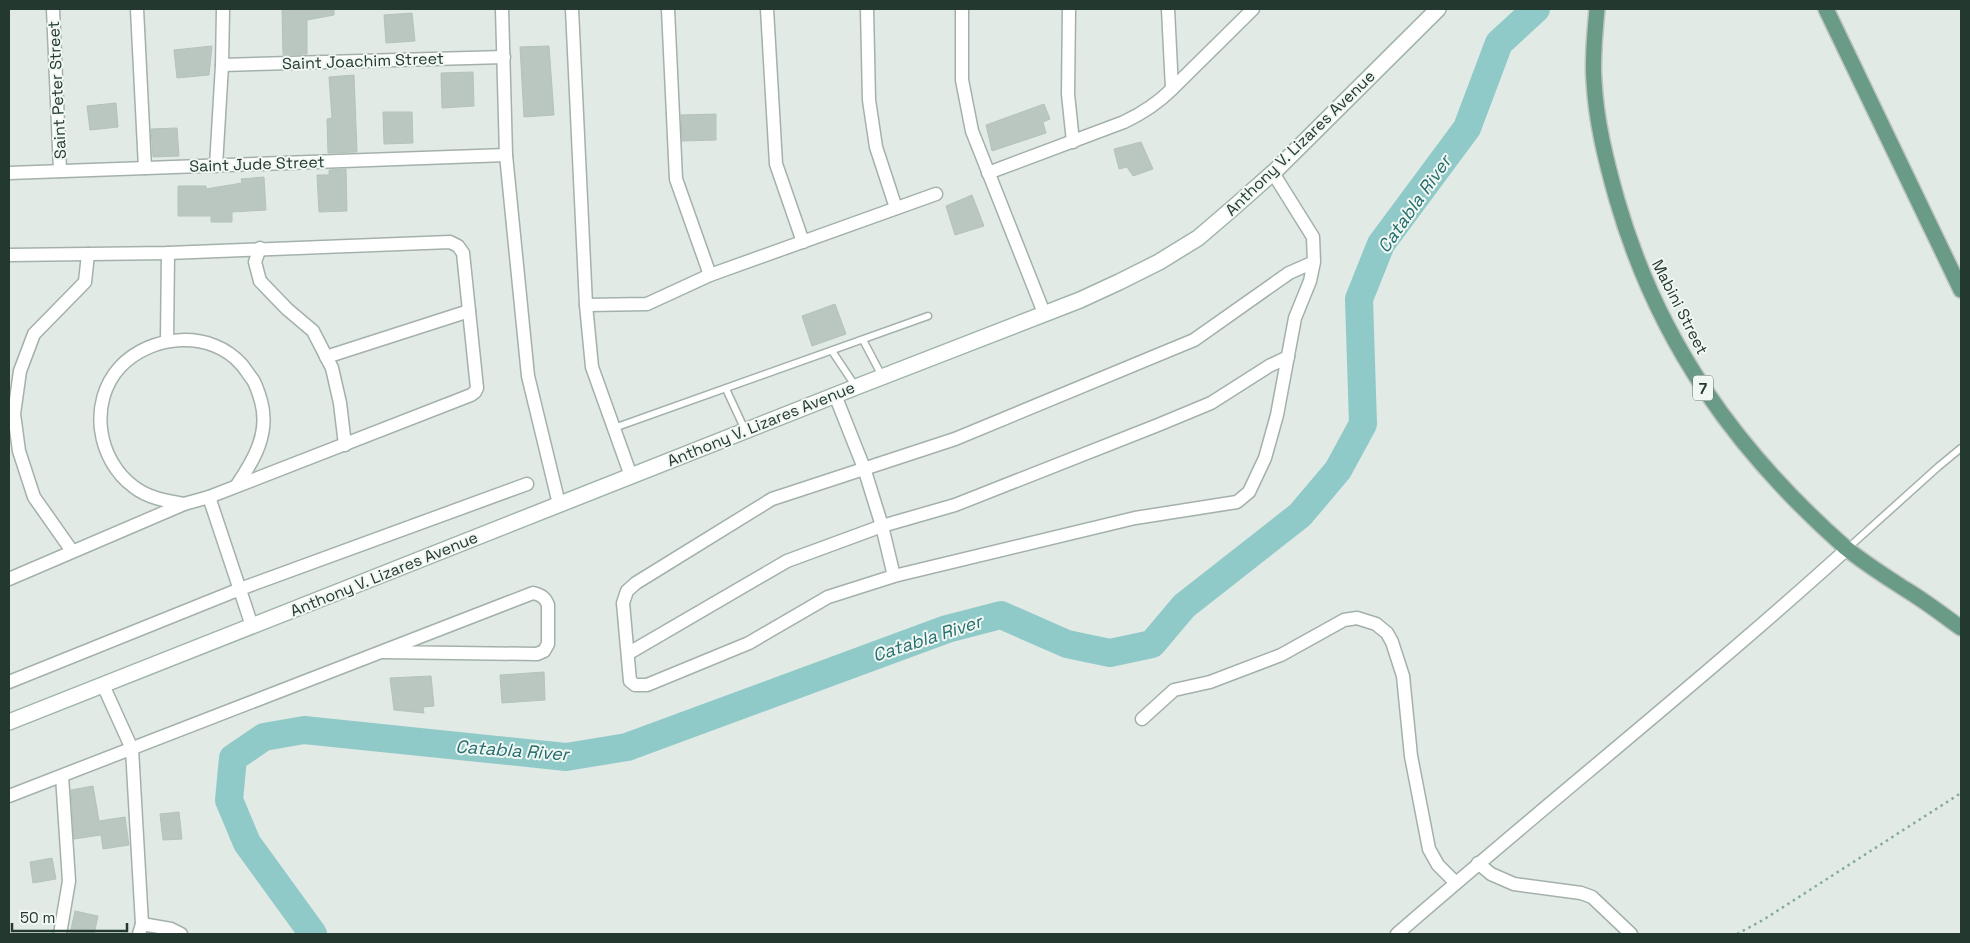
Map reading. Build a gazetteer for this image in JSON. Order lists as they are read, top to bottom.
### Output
{
  "streets": {
    "main road": ["Anthony V. Lizares Avenue", "Mabini Street", "7"],
    "street": ["Saint Joachim Street", "Saint Peter Street", "Saint Jude Street"]
  },
  "crossings": [
    ["Saint Peter Street", "Saint Jude Street"]
  ],
  "water": ["Catabla River"],
  "scale_bar": "50 m"
}
